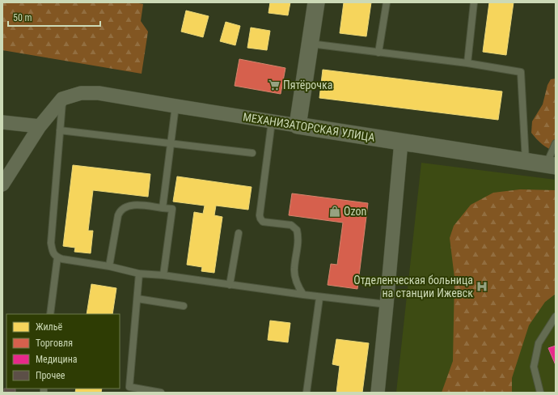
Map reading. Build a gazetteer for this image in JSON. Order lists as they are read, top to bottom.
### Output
{
  "streets": {
    "street": ["МЕХАНИЗАТОРСКАЯ УЛИЦА"]
  },
  "places": {
    "supermarket": ["Пятёрочка"],
    "shop": ["Ozon"],
    "hospital": ["Отделенческая больница на станции Ижевск"]
  },
  "legend": [
    "Жильё",
    "Торговля",
    "Медицина",
    "Прочее"
  ],
  "scale_bar": "50 m"
}
